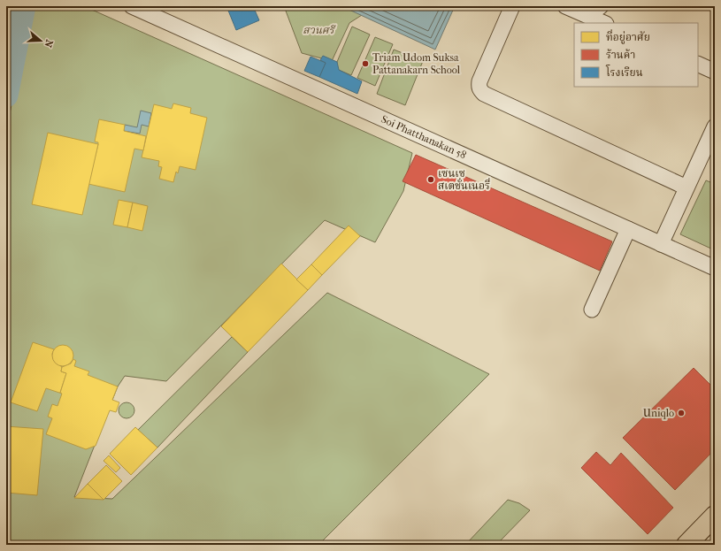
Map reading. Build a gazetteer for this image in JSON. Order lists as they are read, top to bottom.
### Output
{
  "streets": {
    "street": ["Soi Phatthanakan 58"]
  },
  "parks": ["สวนศรี"],
  "places": ["Triam Udom Suksa Pattanakarn School", "เซนเซ สเตชั่นเนอรี่", "Uniqlo"],
  "legend": ["ที่อยู่อาศัย", "ร้านค้า", "โรงเรียน"],
  "north": "right"
}
